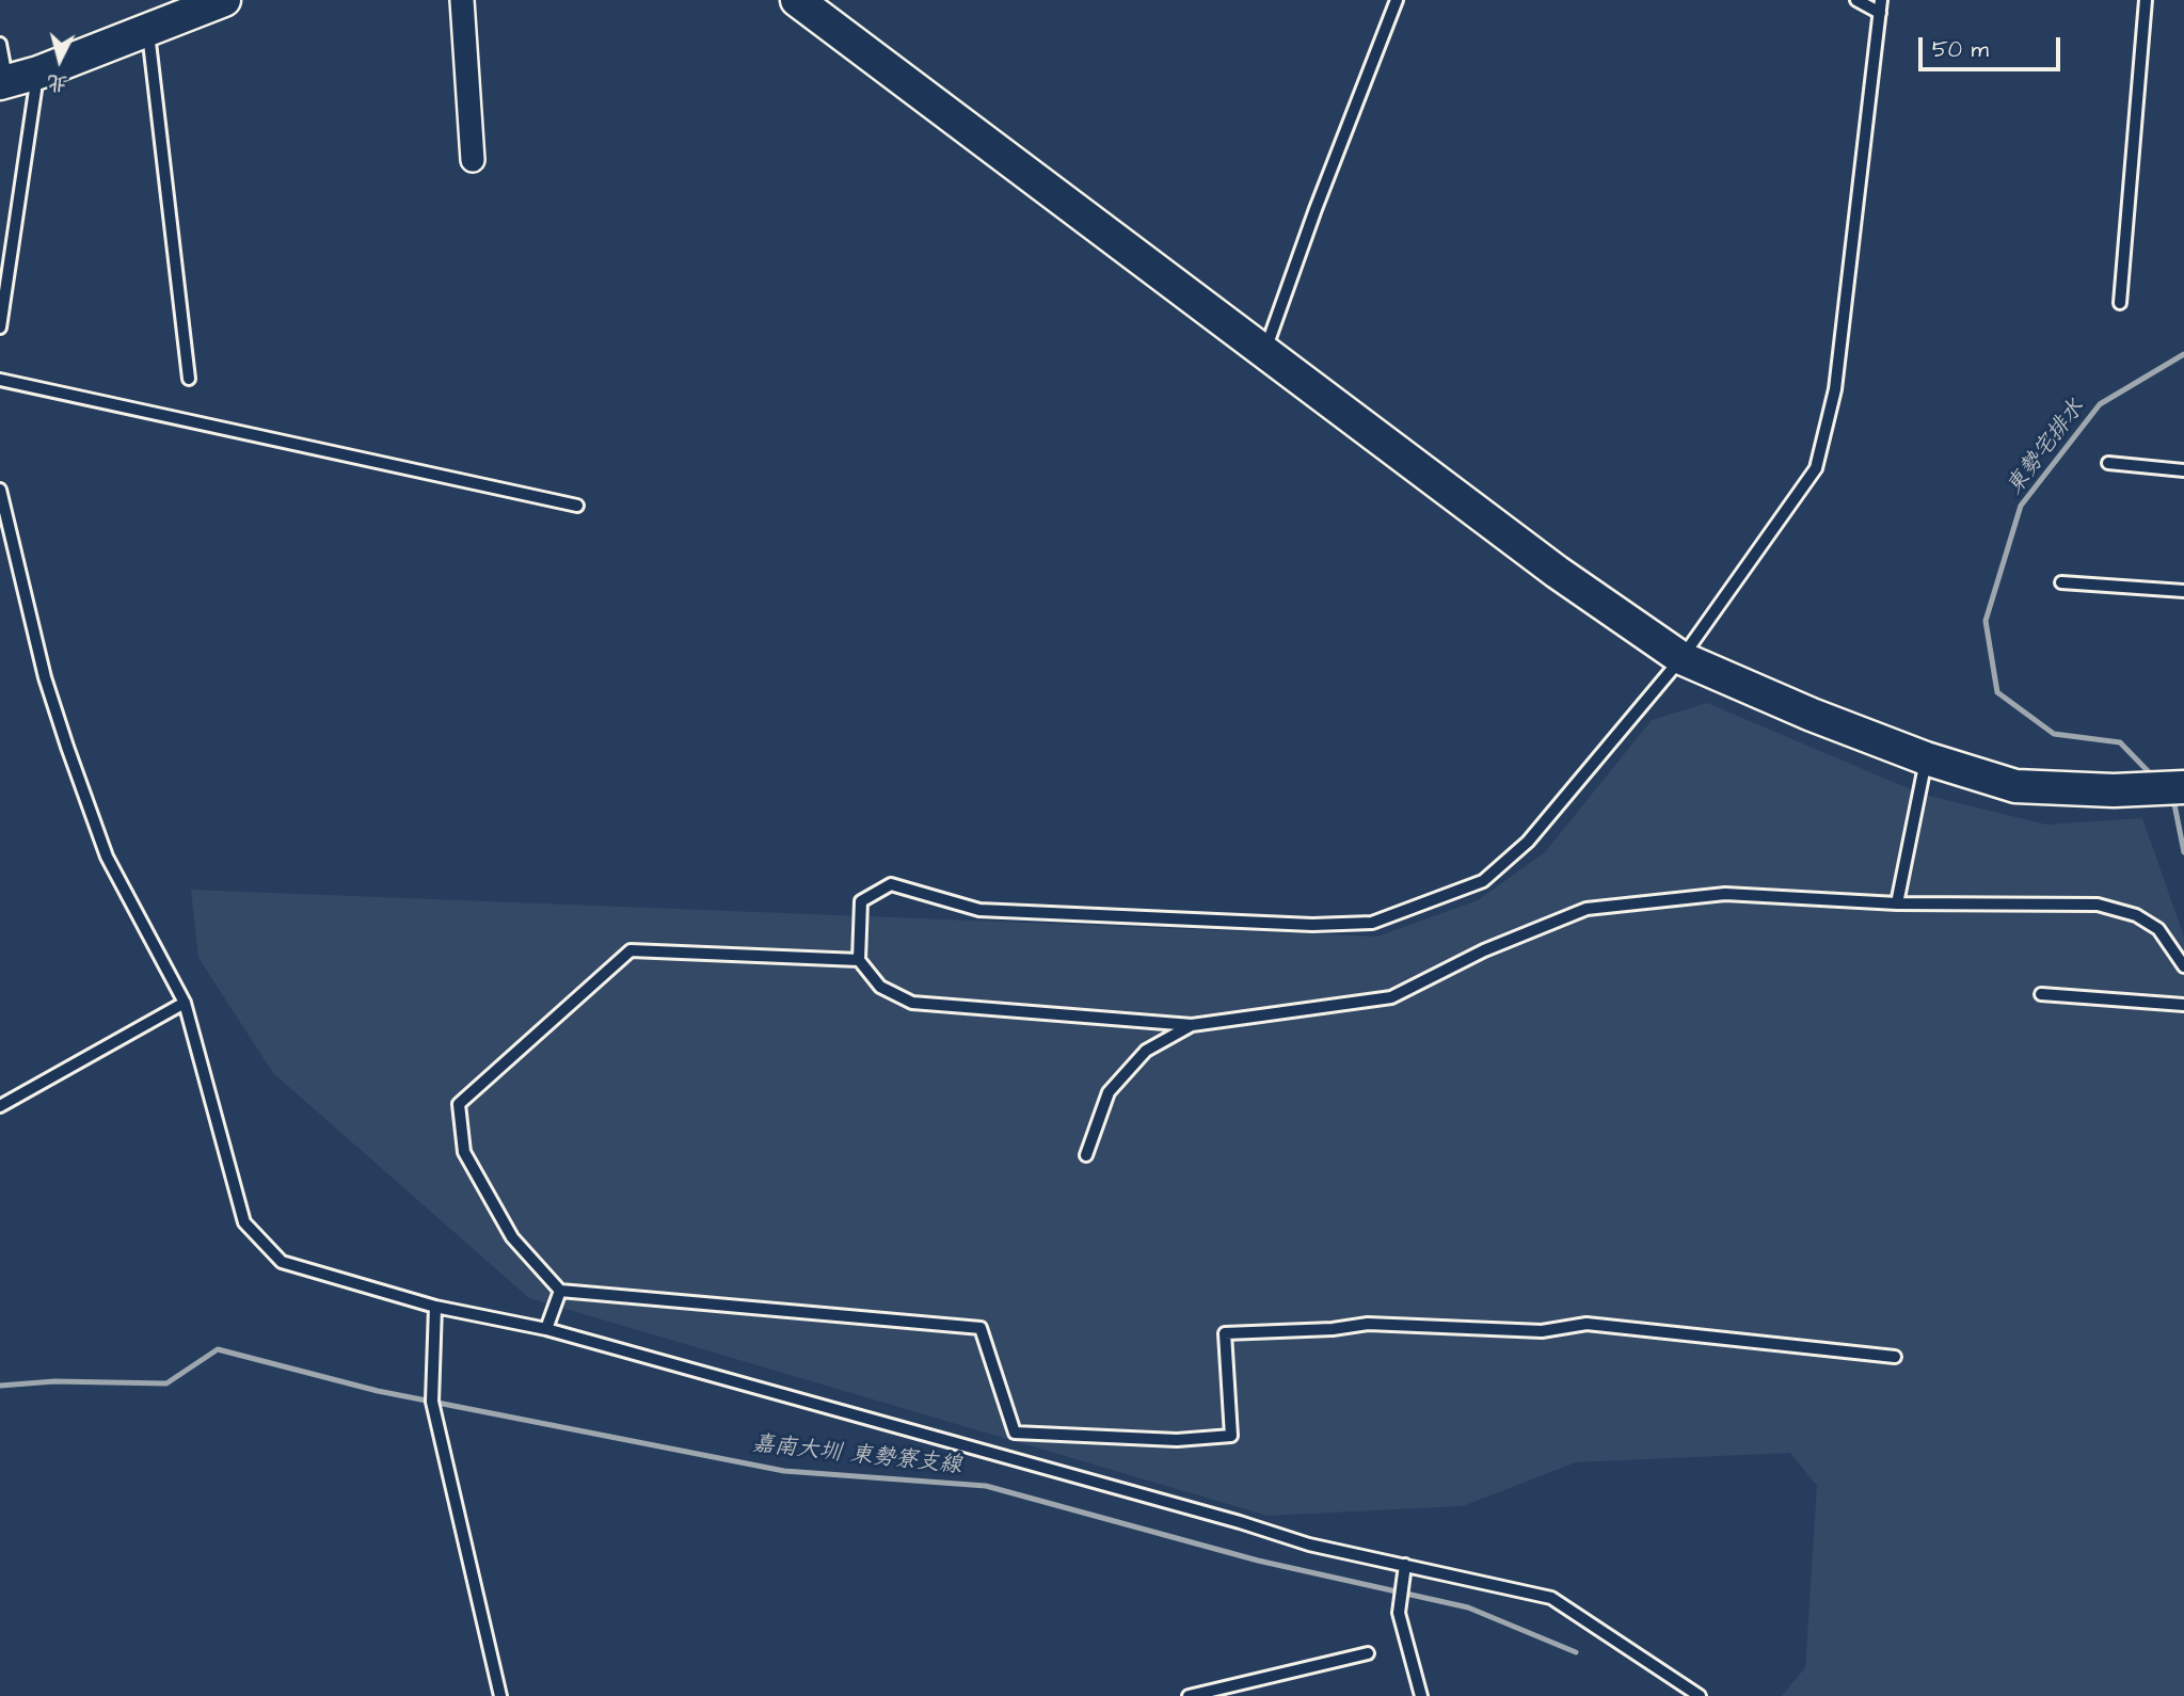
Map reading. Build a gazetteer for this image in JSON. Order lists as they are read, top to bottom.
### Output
{
  "water": ["東勢宅排水", "嘉南大圳 東勢寮支線"],
  "scale_bar": "50 m",
  "north": "bottom"
}
